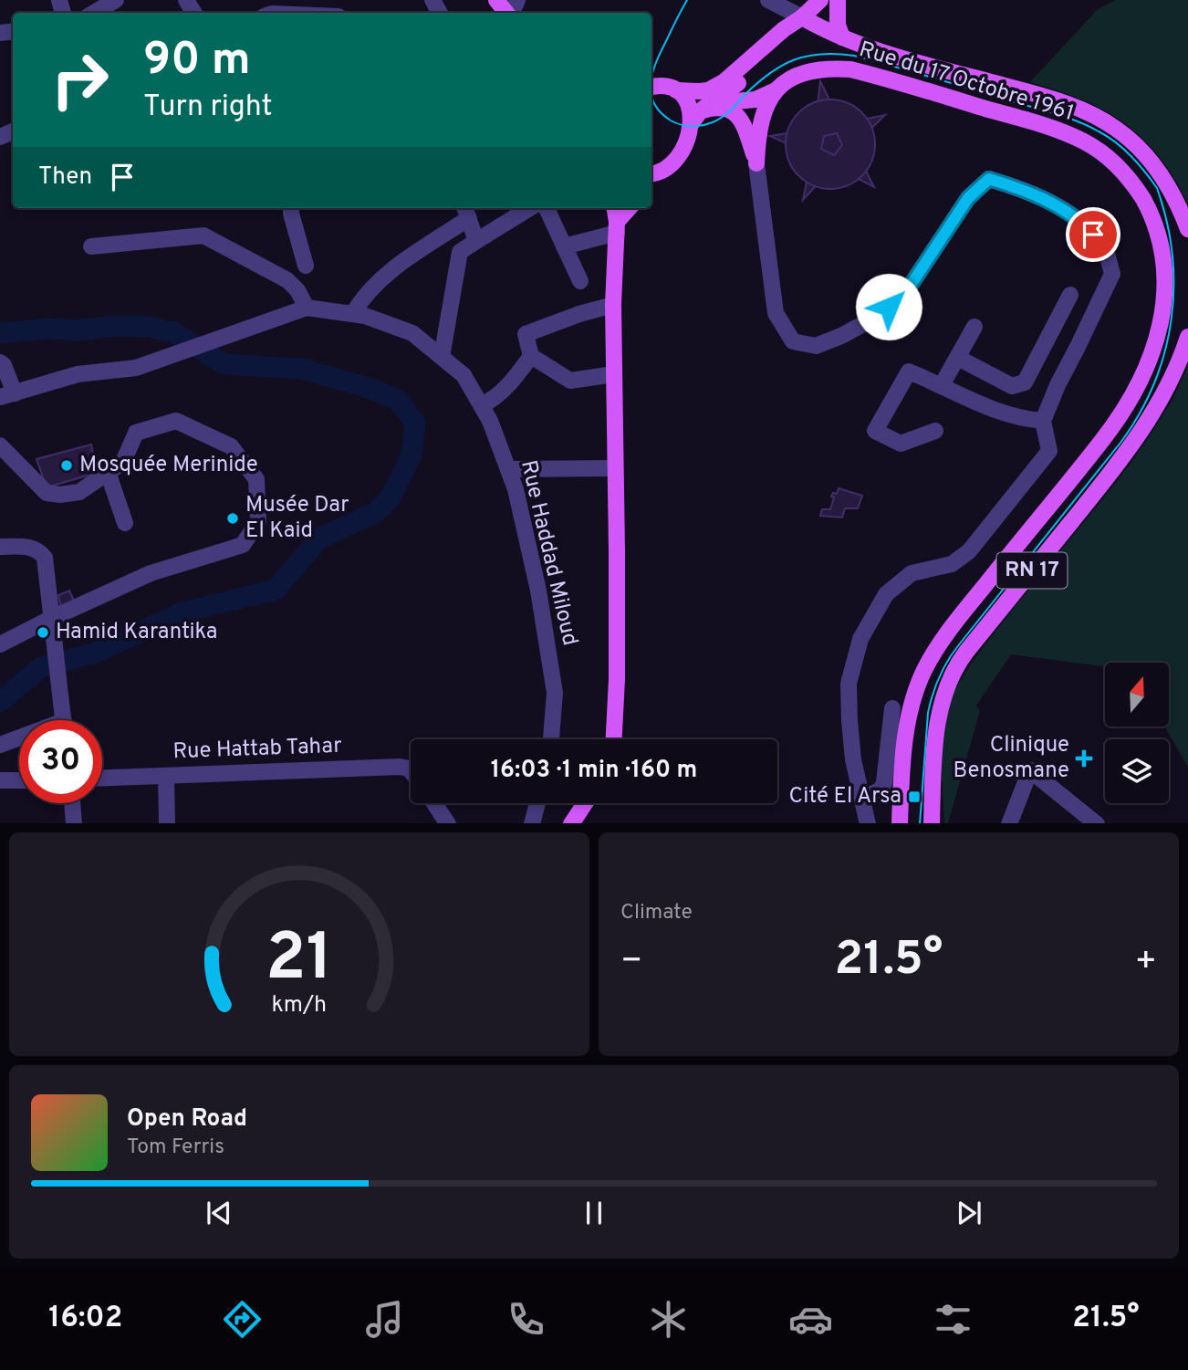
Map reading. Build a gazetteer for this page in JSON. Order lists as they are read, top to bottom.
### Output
{
  "streets": {
    "main road": ["Rue du 17 Octobre 1961", "RN 17"],
    "street": ["Rue Haddad Miloud", "Rue Hattab Tahar"]
  },
  "places": {
    "other": ["Mosquée Merinide", "Musée Dar El Kaid", "Hamid Karantika"],
    "health": ["Clinique Benosmane"],
    "transit": ["Cité El Arsa"]
  },
  "north": "top",
  "page": {
    "turn": ["90 m", "Turn right"],
    "then": "Then",
    "limit": "30",
    "trip": "16:03 · 1 min · 160 m",
    "tile": "Climate",
    "heat": ["−", "21.5°", "+"],
    "song": ["Open Road", "Tom Ferris"],
    "tabs": ["16:02", "21.5°"],
    "gauge": ["21", "km/h"]
  }
}
